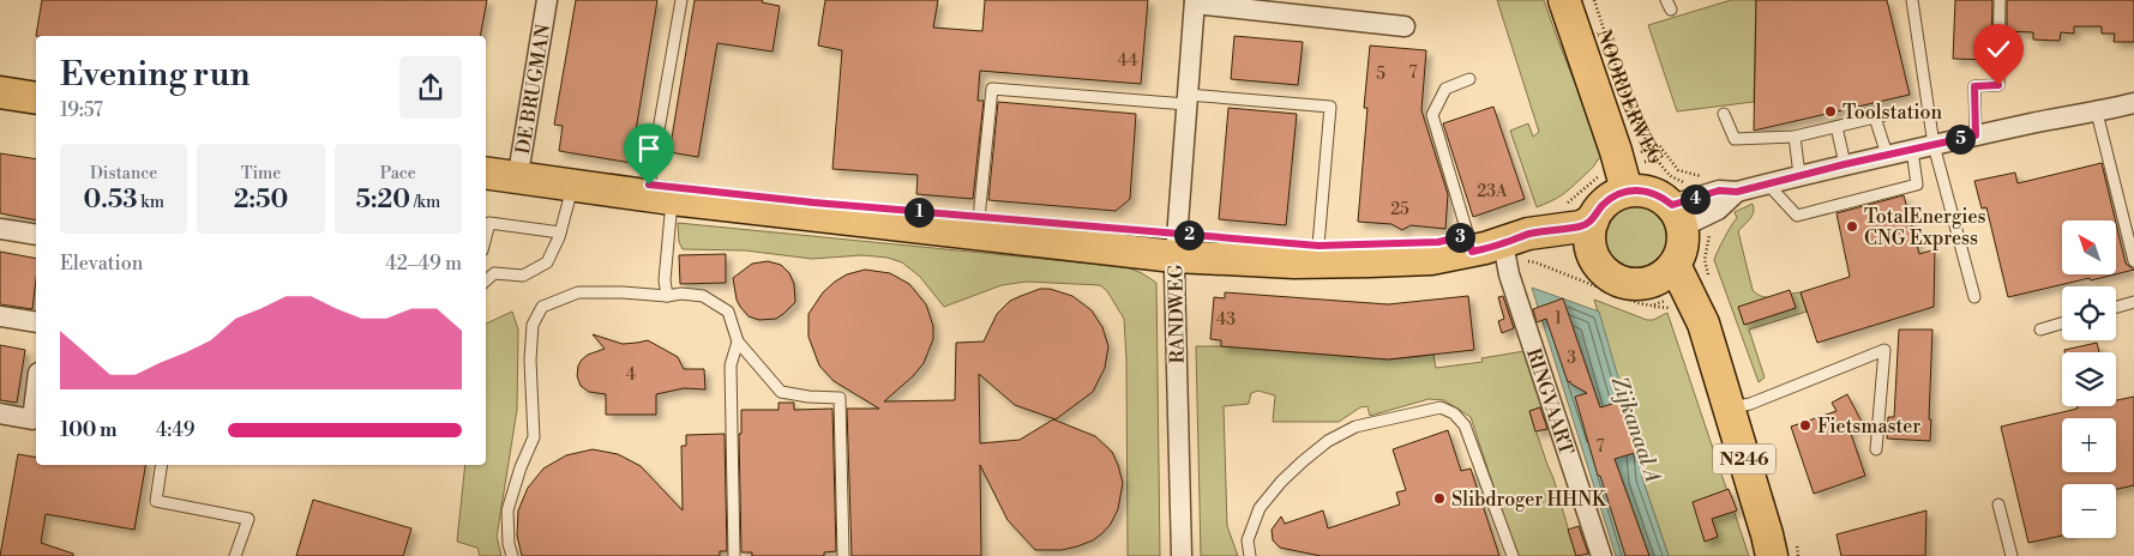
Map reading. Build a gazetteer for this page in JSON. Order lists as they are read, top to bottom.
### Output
{
  "streets": {
    "main road": ["NOORDERWEG", "N246"],
    "street": ["DE BRUGMAN", "RANDWEG", "RINGVAART"]
  },
  "crossings": [
    ["NOORDERWEG", "N246"]
  ],
  "water": ["Zijkanaal A"],
  "places": [
    "Toolstation",
    "TotalEnergies CNG Express",
    "Fietsmaster",
    "Slibdroger HHNK"
  ],
  "house_numbers": [
    "44",
    "7",
    "5",
    "23A",
    "25",
    "1",
    "43",
    "3",
    "4",
    "7"
  ],
  "north": "top left",
  "page": {
    "heading": ["Evening run", "19:57"],
    "pins": [
      "5",
      "4",
      "1",
      "2",
      "3"
    ],
    "stats": [
      ["Distance", "0.53 km"],
      ["Time", "2:50"],
      ["Pace", "5:20 /km"]
    ],
    "map_buttons": ["+", "−"],
    "chart": ["Elevation", "42–49 m"],
    "list": [
      {
        "name": "100 m",
        "note": "4:49"
      }
    ]
  }
}
